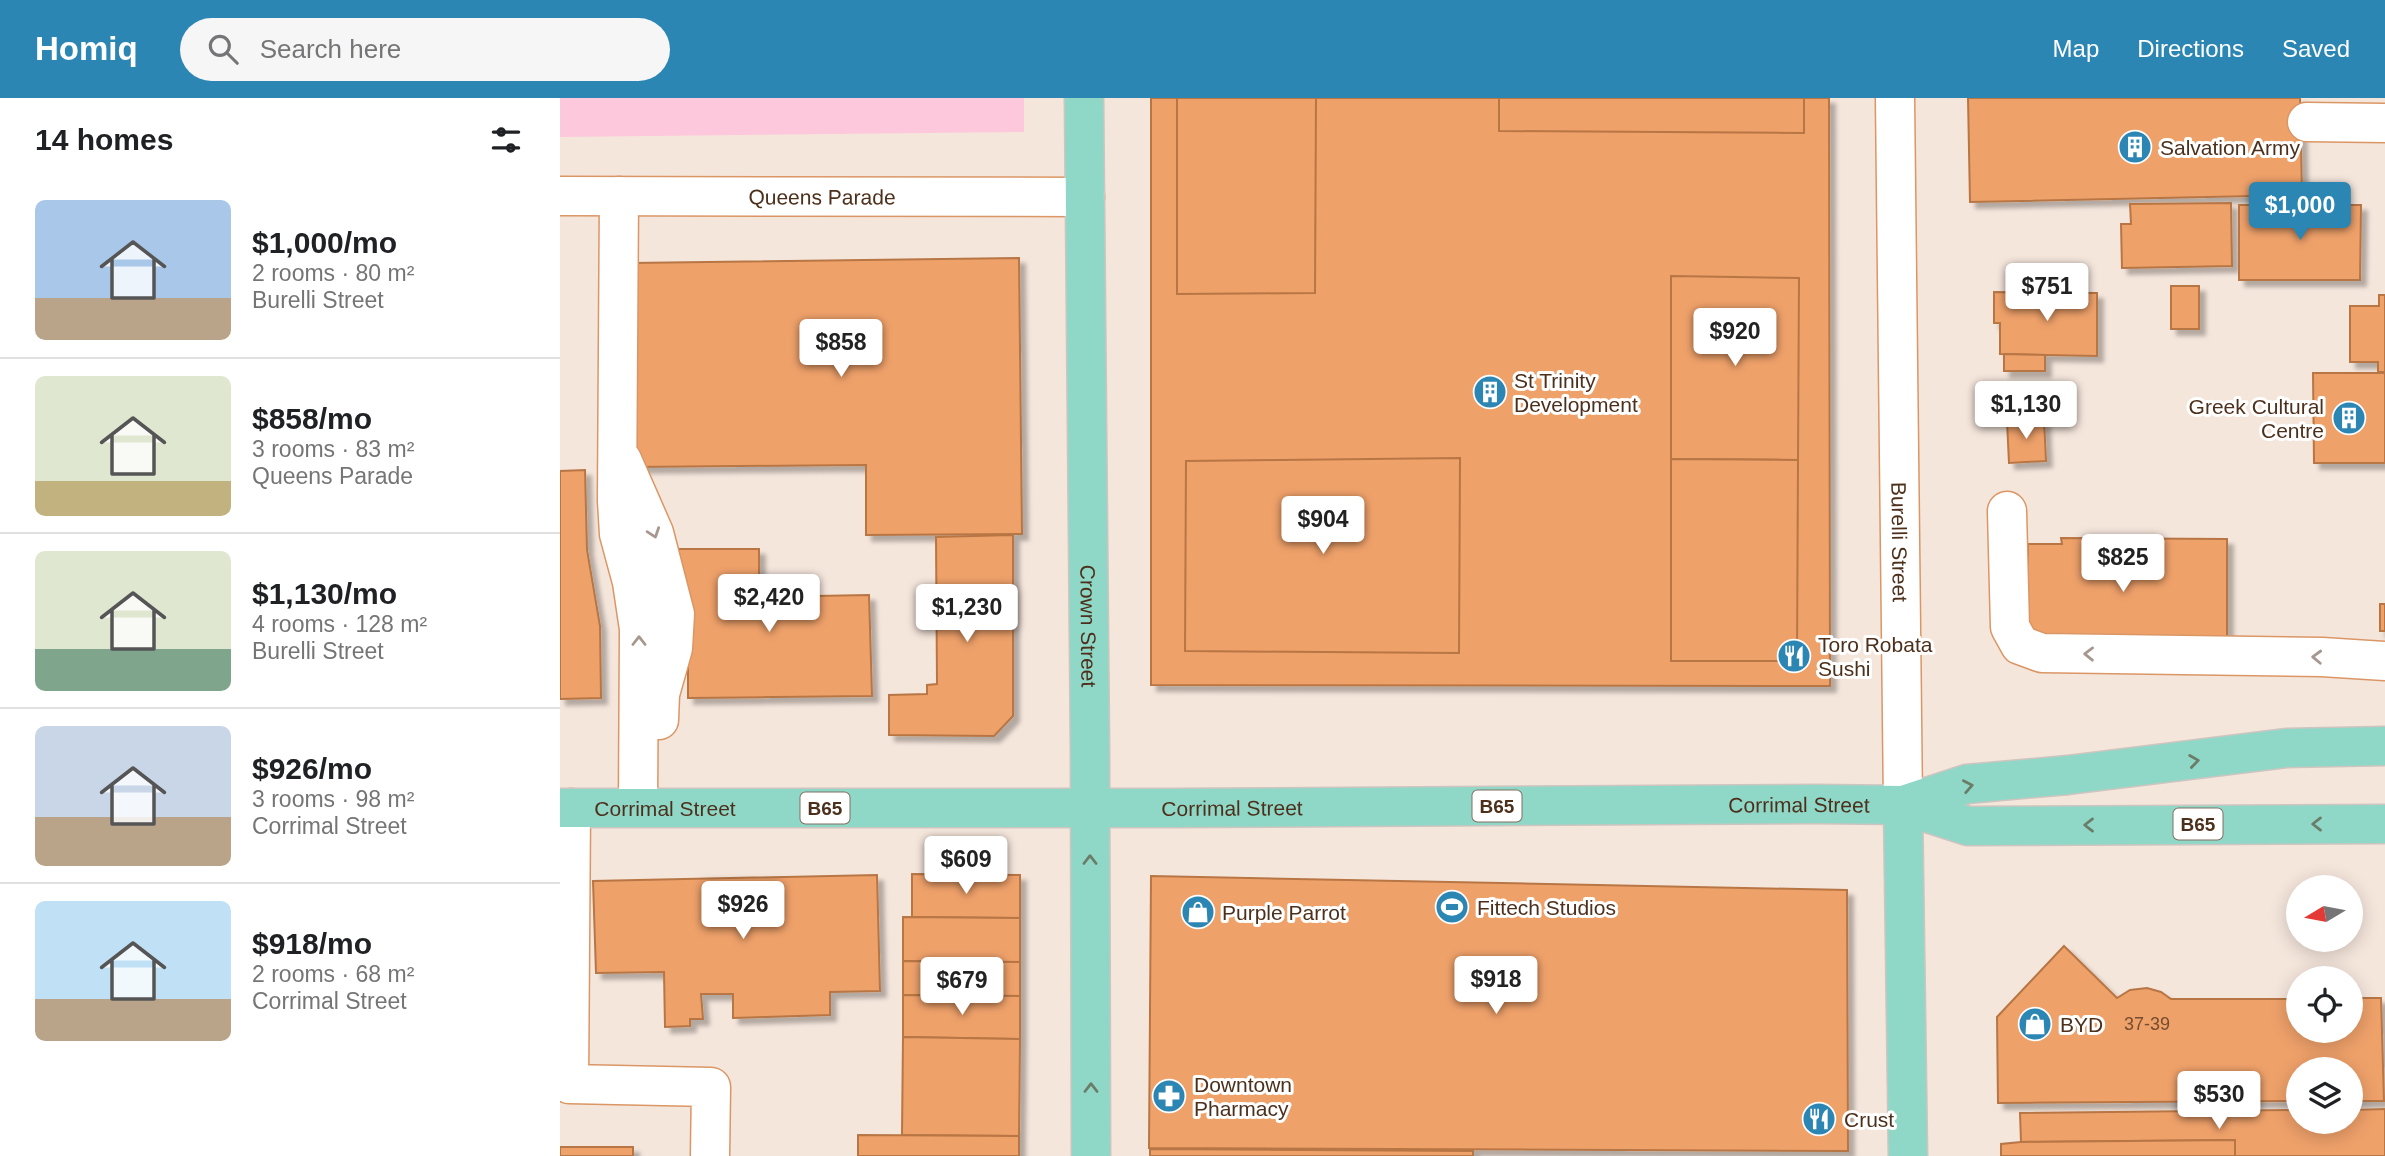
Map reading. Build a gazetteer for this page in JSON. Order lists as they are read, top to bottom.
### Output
{
  "streets": {
    "main road": [
      "Burelli Street",
      "Crown Street",
      "Corrimal Street",
      "B65"
    ],
    "street": ["Queens Parade"]
  },
  "crossings": [
    ["Queens Parade", "Crown Street"],
    ["Burelli Street", "Corrimal Street"],
    ["Crown Street", "Corrimal Street"]
  ],
  "places": {
    "building": ["Salvation Army", "St Trinity Development", "Greek Cultural Centre"],
    "restaurant": ["Toro Robata Sushi", "Crust"],
    "sports": ["Fittech Studios"],
    "shop": ["Purple Parrot", "BYD"],
    "pharmacy": ["Downtown Pharmacy"]
  },
  "house_numbers": ["37-39"],
  "north": "left",
  "page": {
    "header": "Homiq",
    "search": "Search here",
    "nav": ["Map", "Directions", "Saved"],
    "heading": "14 homes",
    "list": [
      {
        "name": "$1,000/mo",
        "note": "2 rooms · 80 m² · Burelli Street"
      },
      {
        "name": "$858/mo",
        "note": "3 rooms · 83 m² · Queens Parade"
      },
      {
        "name": "$1,130/mo",
        "note": "4 rooms · 128 m² · Burelli Street"
      },
      {
        "name": "$926/mo",
        "note": "3 rooms · 98 m² · Corrimal Street"
      },
      {
        "name": "$918/mo",
        "note": "2 rooms · 68 m² · Corrimal Street"
      }
    ],
    "price": [
      "$1,000",
      "$751",
      "$920",
      "$858",
      "$1,130",
      "$904",
      "$825",
      "$2,420",
      "$1,230",
      "$609",
      "$926",
      "$918",
      "$679",
      "$530"
    ]
  }
}
